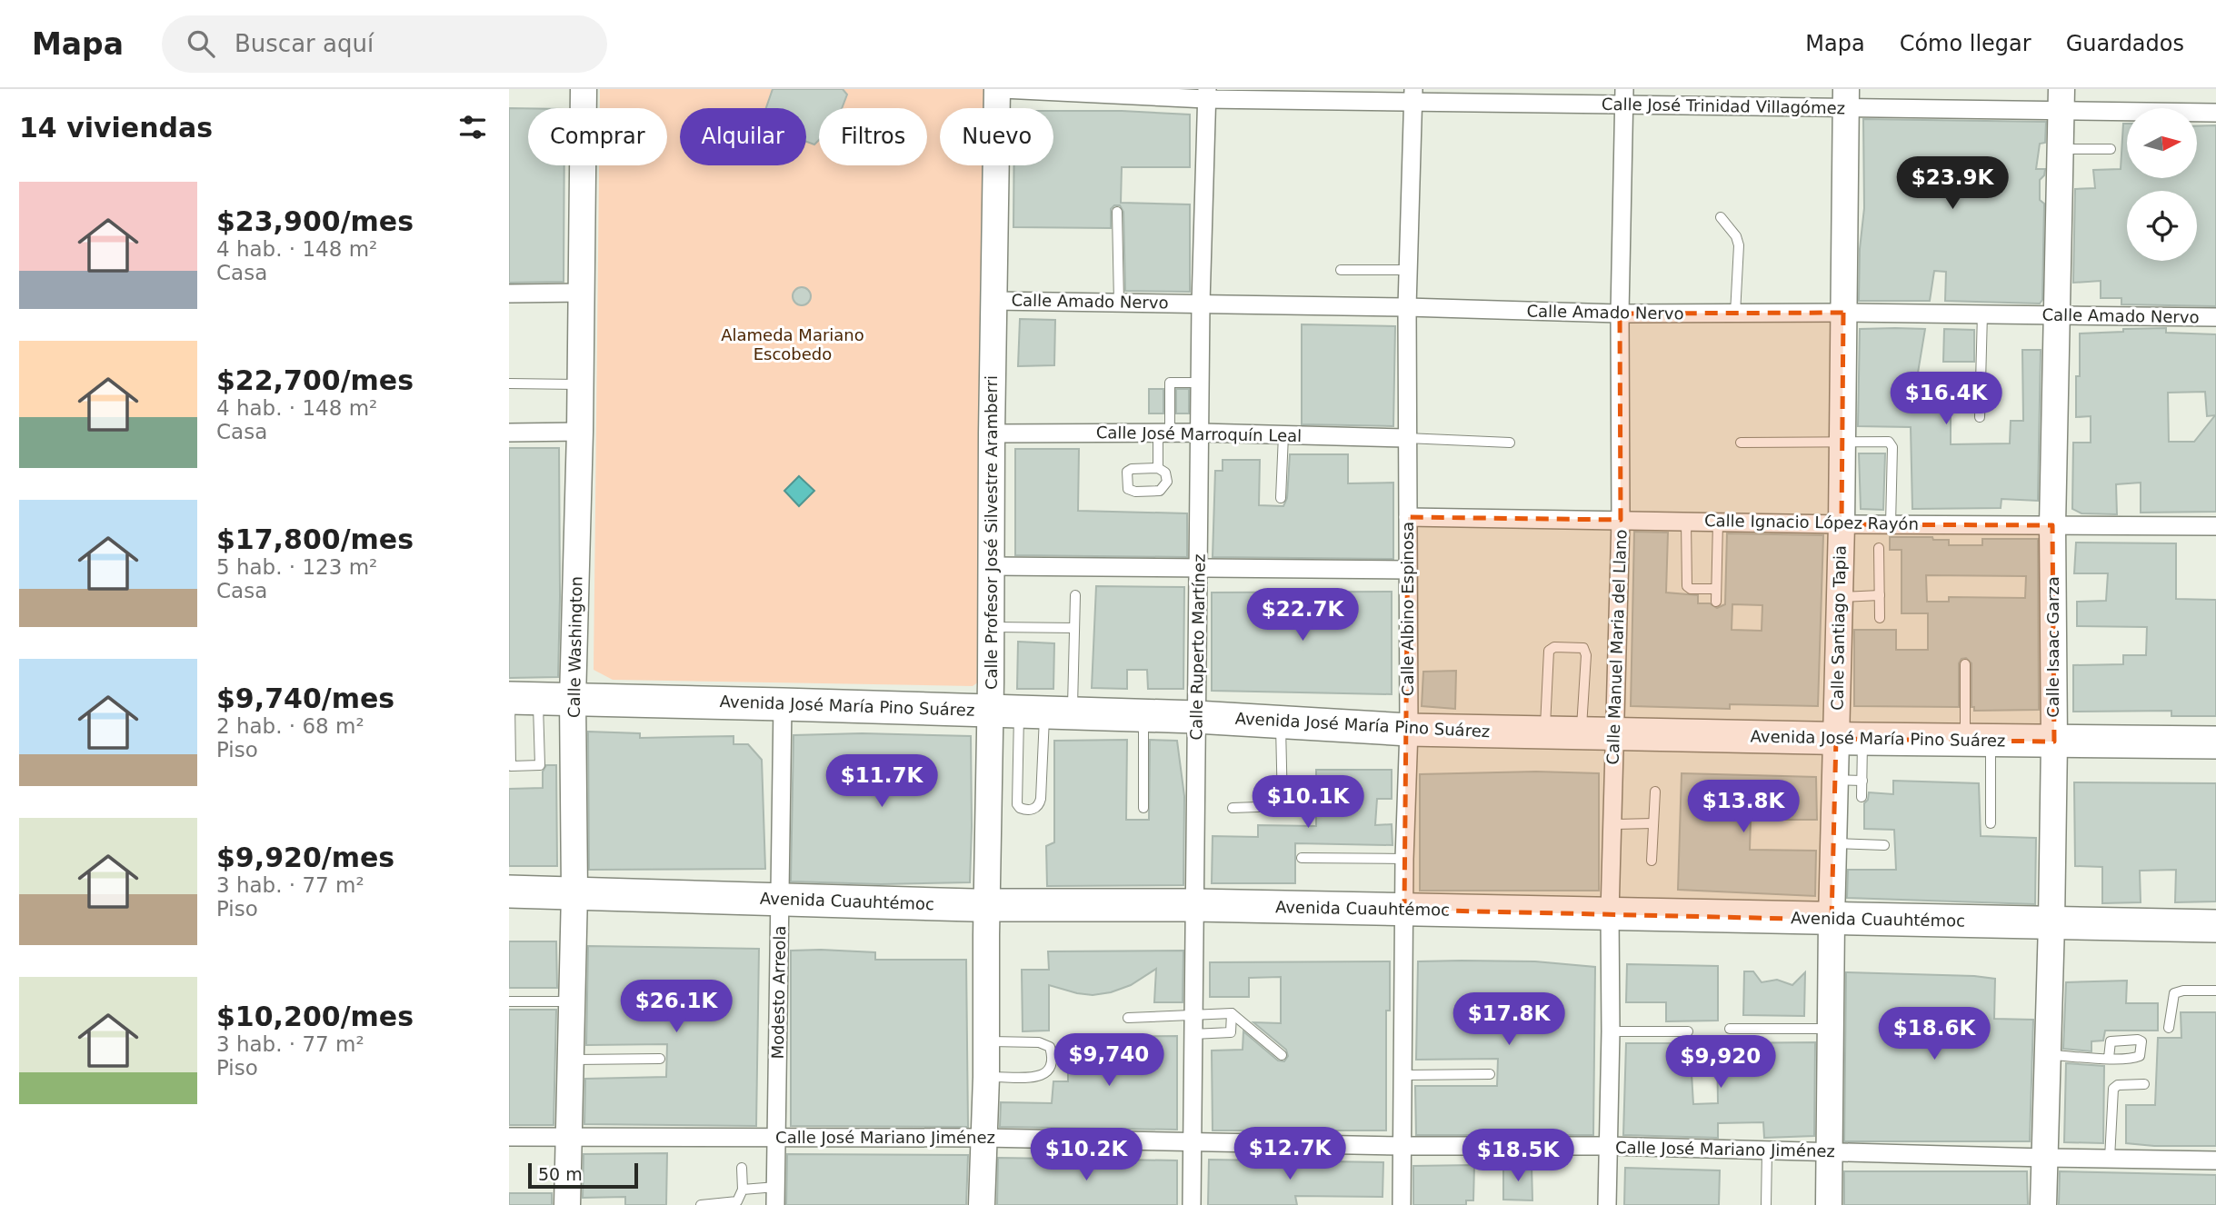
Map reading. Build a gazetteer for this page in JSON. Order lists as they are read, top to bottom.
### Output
{
  "streets": {
    "highway": ["Avenida José María Pino Suárez", "Avenida Cuauhtémoc"],
    "main road": [
      "Calle Profesor José Silvestre Aramberri",
      "Calle Santiago Tapia",
      "Calle Washington",
      "Calle Isaac Garza"
    ],
    "street": [
      "Calle José Trinidad Villagómez",
      "Calle Amado Nervo",
      "Calle José Marroquín Leal",
      "Calle Ignacio López Rayón",
      "Calle Albino Espinosa",
      "Calle Ruperto Martínez",
      "Calle Manuel Maria del Llano",
      "Modesto Arreola",
      "Calle José Mariano Jiménez"
    ]
  },
  "crossings": [
    ["Calle José Trinidad Villagómez", "Calle Albino Espinosa"],
    ["Calle José Trinidad Villagómez", "Calle Santiago Tapia"],
    ["Calle José Trinidad Villagómez", "Calle Ruperto Martínez"],
    ["Calle José Trinidad Villagómez", "Calle Manuel Maria del Llano"],
    ["Calle José Trinidad Villagómez", "Calle Isaac Garza"],
    ["Calle Amado Nervo", "Calle Profesor José Silvestre Aramberri"],
    ["Calle Amado Nervo", "Calle Albino Espinosa"],
    ["Calle Amado Nervo", "Calle Santiago Tapia"],
    ["Calle Amado Nervo", "Calle Ruperto Martínez"],
    ["Calle Amado Nervo", "Calle Manuel Maria del Llano"],
    ["Calle Amado Nervo", "Calle Isaac Garza"],
    ["Calle José Marroquín Leal", "Calle Profesor José Silvestre Aramberri"],
    ["Calle José Marroquín Leal", "Calle Albino Espinosa"],
    ["Calle José Marroquín Leal", "Calle Ruperto Martínez"],
    ["Calle Ignacio López Rayón", "Calle Albino Espinosa"],
    ["Calle Ignacio López Rayón", "Calle Santiago Tapia"],
    ["Calle Ignacio López Rayón", "Calle Manuel Maria del Llano"],
    ["Calle Ignacio López Rayón", "Calle Isaac Garza"],
    ["Calle Profesor José Silvestre Aramberri", "Avenida José María Pino Suárez"],
    ["Calle Profesor José Silvestre Aramberri", "Avenida Cuauhtémoc"],
    ["Calle Profesor José Silvestre Aramberri", "Calle José Mariano Jiménez"],
    ["Calle Albino Espinosa", "Avenida José María Pino Suárez"],
    ["Calle Albino Espinosa", "Avenida Cuauhtémoc"],
    ["Calle Albino Espinosa", "Calle José Mariano Jiménez"],
    ["Calle Santiago Tapia", "Avenida José María Pino Suárez"],
    ["Calle Santiago Tapia", "Avenida Cuauhtémoc"],
    ["Calle Santiago Tapia", "Calle José Mariano Jiménez"],
    ["Calle Washington", "Avenida José María Pino Suárez"],
    ["Calle Washington", "Avenida Cuauhtémoc"],
    ["Calle Washington", "Calle José Mariano Jiménez"],
    ["Calle Ruperto Martínez", "Avenida José María Pino Suárez"],
    ["Calle Ruperto Martínez", "Avenida Cuauhtémoc"],
    ["Calle Ruperto Martínez", "Calle José Mariano Jiménez"],
    ["Calle Manuel Maria del Llano", "Avenida José María Pino Suárez"],
    ["Calle Manuel Maria del Llano", "Avenida Cuauhtémoc"],
    ["Calle Manuel Maria del Llano", "Calle José Mariano Jiménez"],
    ["Calle Isaac Garza", "Avenida José María Pino Suárez"],
    ["Calle Isaac Garza", "Avenida Cuauhtémoc"],
    ["Calle Isaac Garza", "Calle José Mariano Jiménez"],
    ["Avenida José María Pino Suárez", "Modesto Arreola"],
    ["Avenida Cuauhtémoc", "Modesto Arreola"],
    ["Modesto Arreola", "Calle José Mariano Jiménez"]
  ],
  "parks": ["Alameda Mariano Escobedo"],
  "scale_bar": "50 m",
  "north": "right",
  "page": {
    "header": "Mapa",
    "search": "Buscar aquí",
    "nav": ["Mapa", "Cómo llegar", "Guardados"],
    "heading": "14 viviendas",
    "chip": [
      "Comprar",
      "Alquilar",
      "Filtros",
      "Nuevo"
    ],
    "price": [
      "$23.9K",
      "$16.4K",
      "$22.7K",
      "$11.7K",
      "$10.1K",
      "$13.8K",
      "$26.1K",
      "$17.8K",
      "$18.6K",
      "$9,740",
      "$9,920",
      "$12.7K",
      "$10.2K",
      "$18.5K"
    ],
    "list": [
      {
        "name": "$23,900/mes",
        "note": "4 hab. · 148 m² · Casa"
      },
      {
        "name": "$22,700/mes",
        "note": "4 hab. · 148 m² · Casa"
      },
      {
        "name": "$17,800/mes",
        "note": "5 hab. · 123 m² · Casa"
      },
      {
        "name": "$9,740/mes",
        "note": "2 hab. · 68 m² · Piso"
      },
      {
        "name": "$9,920/mes",
        "note": "3 hab. · 77 m² · Piso"
      },
      {
        "name": "$10,200/mes",
        "note": "3 hab. · 77 m² · Piso"
      }
    ],
    "scale": "50 m"
  }
}
